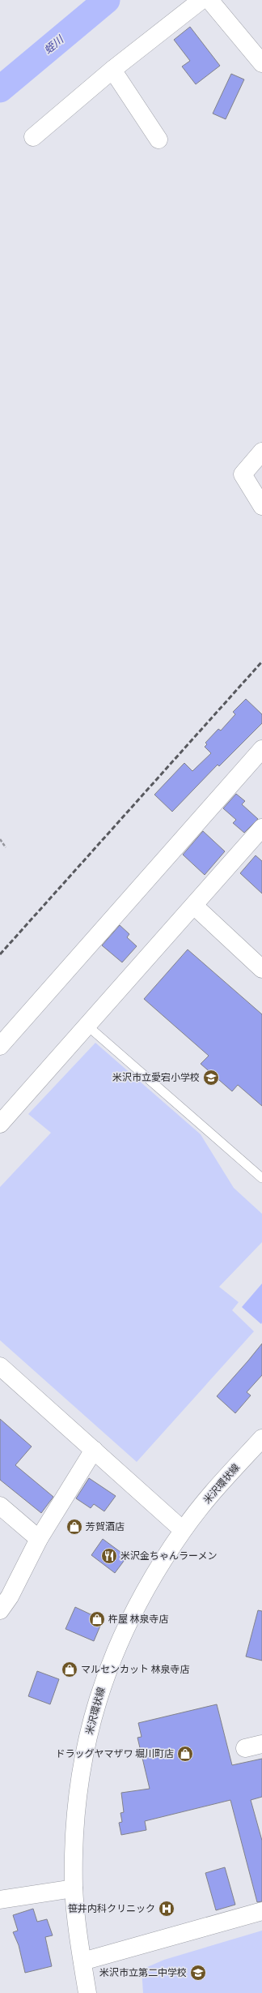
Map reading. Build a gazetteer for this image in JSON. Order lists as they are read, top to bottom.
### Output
{
  "streets": {
    "street": ["米沢環状線"]
  },
  "water": ["蛭川"],
  "places": {
    "school or university": ["米沢市立愛宕小学校", "米沢市立第二中学校"],
    "shop": [
      "芳賀酒店",
      "杵屋 林泉寺店",
      "マルセンカット 林泉寺店",
      "ドラッグヤマザワ 堀川町店"
    ],
    "restaurant": ["米沢金ちゃんラーメン"],
    "hospital": ["笹井内科クリニック"]
  }
}
